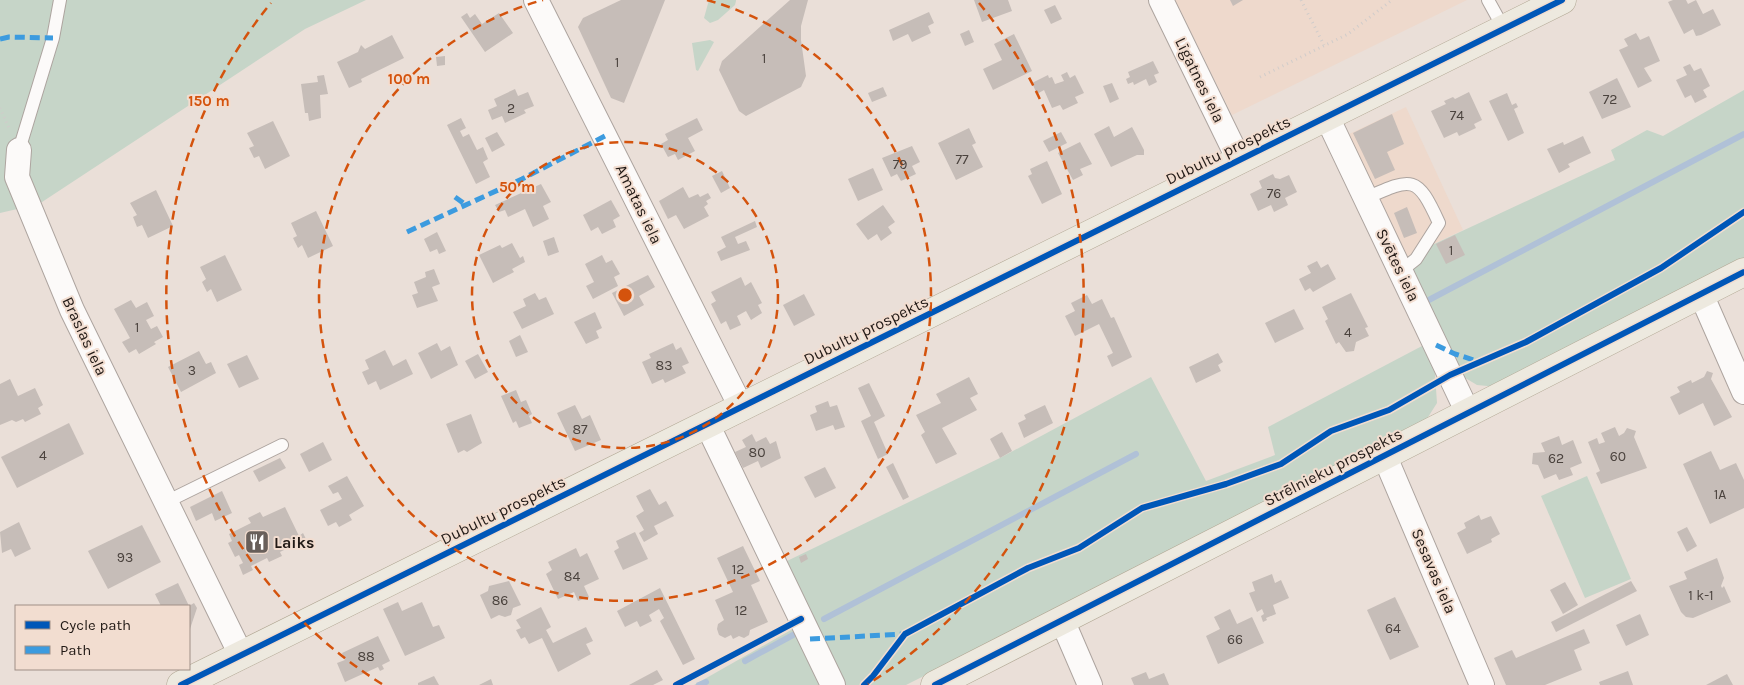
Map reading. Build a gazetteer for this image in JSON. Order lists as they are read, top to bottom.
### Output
{
  "streets": {
    "main road": ["Dubultu prospekts", "Strēlnieku prospekts"],
    "street": [
      "Līgatnes iela",
      "Amatas iela",
      "Svētes iela",
      "Braslas iela",
      "Sesavas iela"
    ]
  },
  "crossings": [
    ["Līgatnes iela", "Dubultu prospekts"],
    ["Dubultu prospekts", "Amatas iela"],
    ["Dubultu prospekts", "Svētes iela"],
    ["Dubultu prospekts", "Braslas iela"],
    ["Svētes iela", "Strēlnieku prospekts"],
    ["Strēlnieku prospekts", "Sesavas iela"]
  ],
  "places": {
    "restaurant": ["Laiks"]
  },
  "house_numbers": [
    "1",
    "1",
    "72",
    "2",
    "74",
    "77",
    "79",
    "76",
    "1",
    "1",
    "4",
    "83",
    "3",
    "87",
    "80",
    "4",
    "60",
    "62",
    "1A",
    "93",
    "12",
    "84",
    "1 k-1",
    "86",
    "12",
    "64",
    "66",
    "88"
  ],
  "legend": ["Cycle path", "Path"],
  "rings": ["100 m", "150 m", "50 m"]
}
